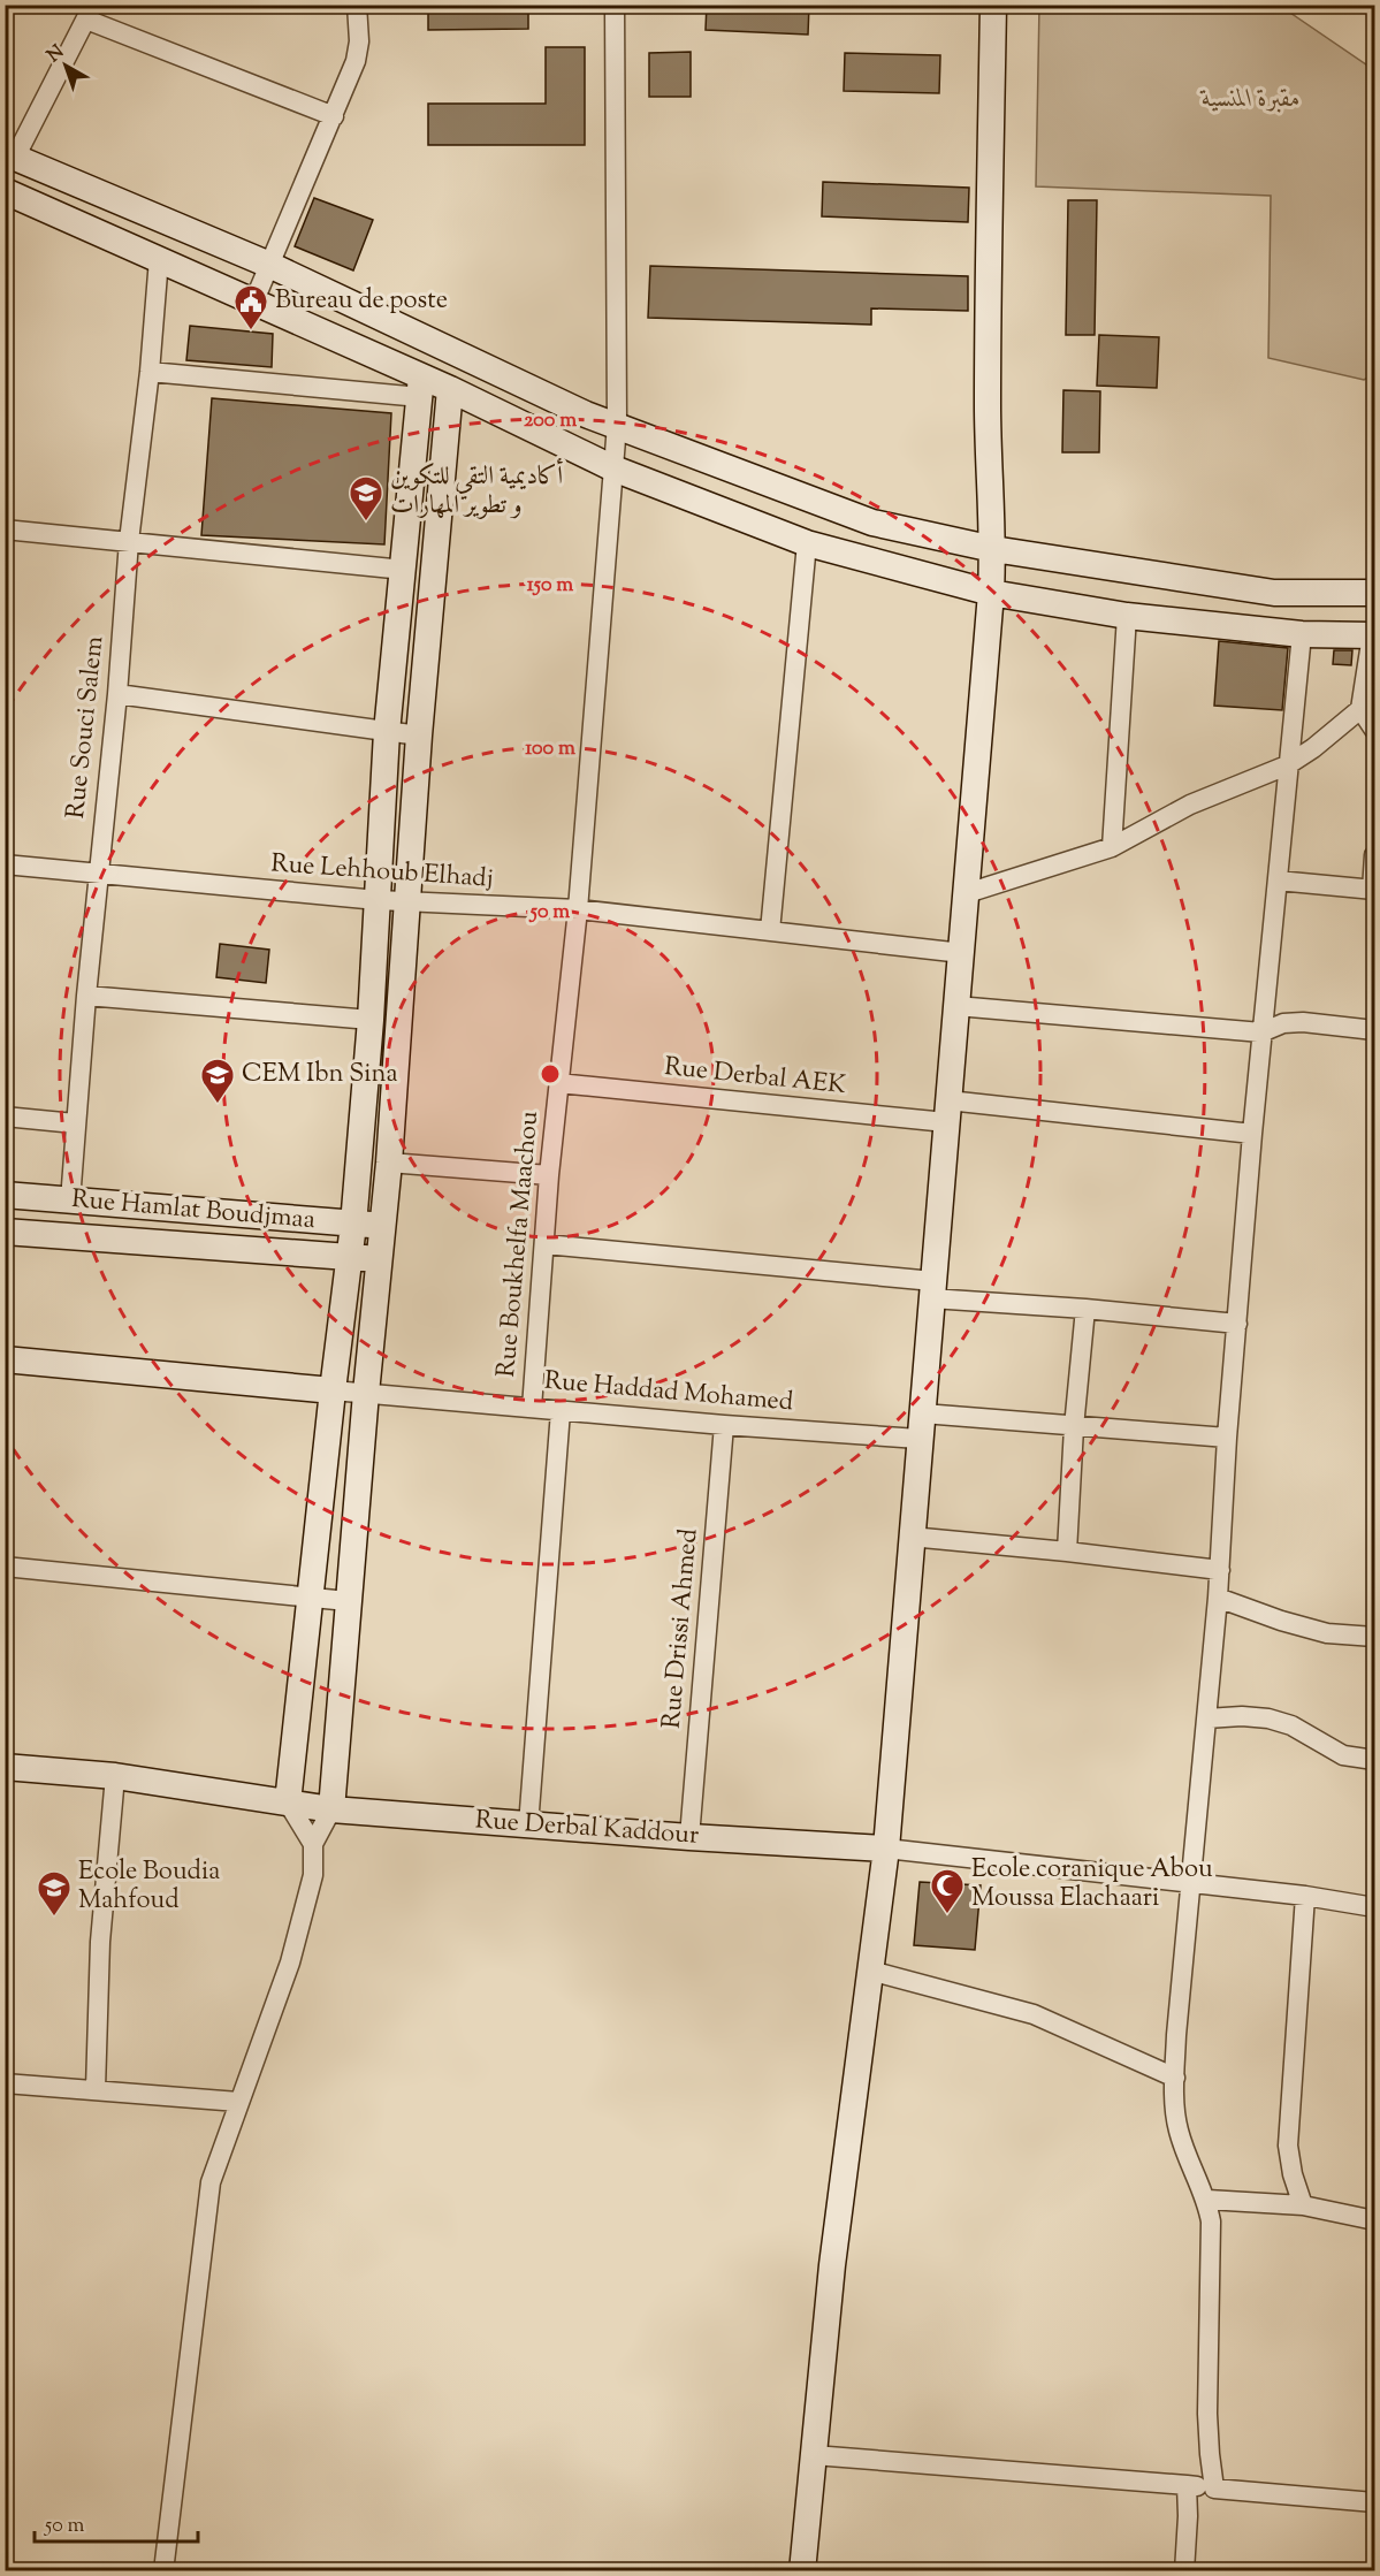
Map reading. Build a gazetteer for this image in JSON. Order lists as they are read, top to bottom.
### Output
{
  "streets": {
    "street": [
      "Rue Souci Salem",
      "Rue Lehhoub Elhadj",
      "Rue Derbal AEK",
      "Rue Hamlat Boudjmaa",
      "Rue Boukhelfa Maachou",
      "Rue Haddad Mohamed",
      "Rue Drissi Ahmed",
      "Rue Derbal Kaddour"
    ]
  },
  "crossings": [
    ["Rue Souci Salem", "Rue Lehhoub Elhadj"],
    ["Rue Souci Salem", "Rue Hamlat Boudjmaa"],
    ["Rue Lehhoub Elhadj", "Rue Boukhelfa Maachou"],
    ["Rue Derbal AEK", "Rue Boukhelfa Maachou"],
    ["Rue Boukhelfa Maachou", "Rue Haddad Mohamed"],
    ["Rue Haddad Mohamed", "Rue Drissi Ahmed"],
    ["Rue Drissi Ahmed", "Rue Derbal Kaddour"]
  ],
  "parks": ["مقبرة المنسية"],
  "places": {
    "public building": ["Bureau de poste"],
    "school or university": ["أكاديمية التقي للتكوين و تطوير المهارات", "CEM Ibn Sina", "Ecole Boudia Mahfoud"],
    "mosque": ["Ecole coranique Abou Moussa Elachaari"]
  },
  "scale_bar": "50 m",
  "north": "top left",
  "rings": [
    "200 m",
    "150 m",
    "100 m",
    "50 m"
  ]
}
